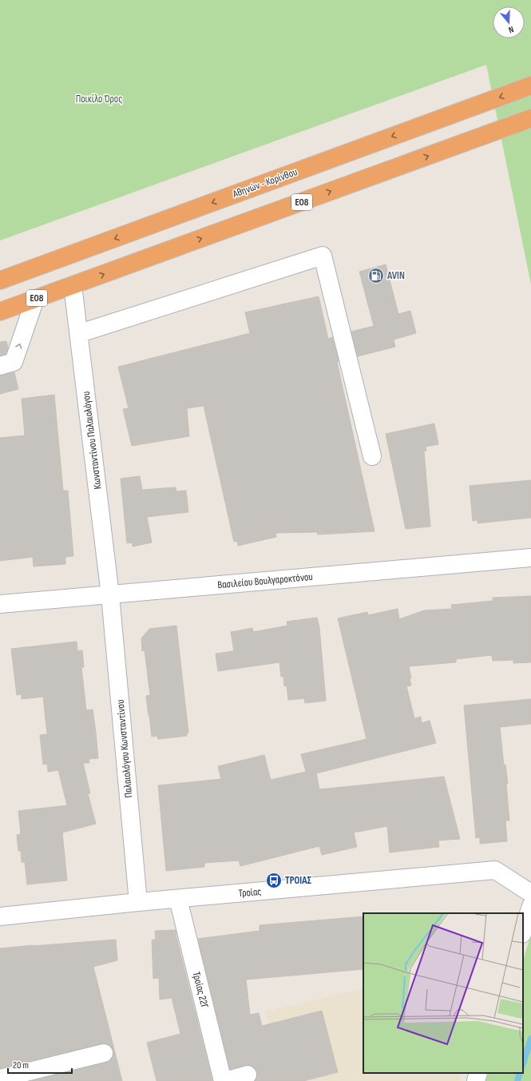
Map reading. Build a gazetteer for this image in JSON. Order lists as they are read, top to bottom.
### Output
{
  "streets": {
    "highway": ["Αθηνών - Κορίνθου", "ΕΟ8"],
    "street": [
      "Κωνσταντίνου Παλαιολόγου",
      "Βασιλείου Βουλγαροκτόνου",
      "Παλαιολόγου Κωνσταντίνου",
      "Τροίας",
      "Τροίας 22Γ"
    ]
  },
  "crossings": [
    ["ΕΟ8", "Κωνσταντίνου Παλαιολόγου"],
    ["Κωνσταντίνου Παλαιολόγου", "Βασιλείου Βουλγαροκτόνου"],
    ["Κωνσταντίνου Παλαιολόγου", "Παλαιολόγου Κωνσταντίνου"],
    ["Βασιλείου Βουλγαροκτόνου", "Παλαιολόγου Κωνσταντίνου"],
    ["Παλαιολόγου Κωνσταντίνου", "Τροίας"],
    ["Τροίας", "Τροίας 22Γ"]
  ],
  "parks": ["Ποικίλο Όρος"],
  "places": {
    "fuel station": ["AVIN"],
    "bus stop": ["ΤΡΟΙΑΣ"]
  },
  "scale_bar": "20 m",
  "north": "bottom"
}
